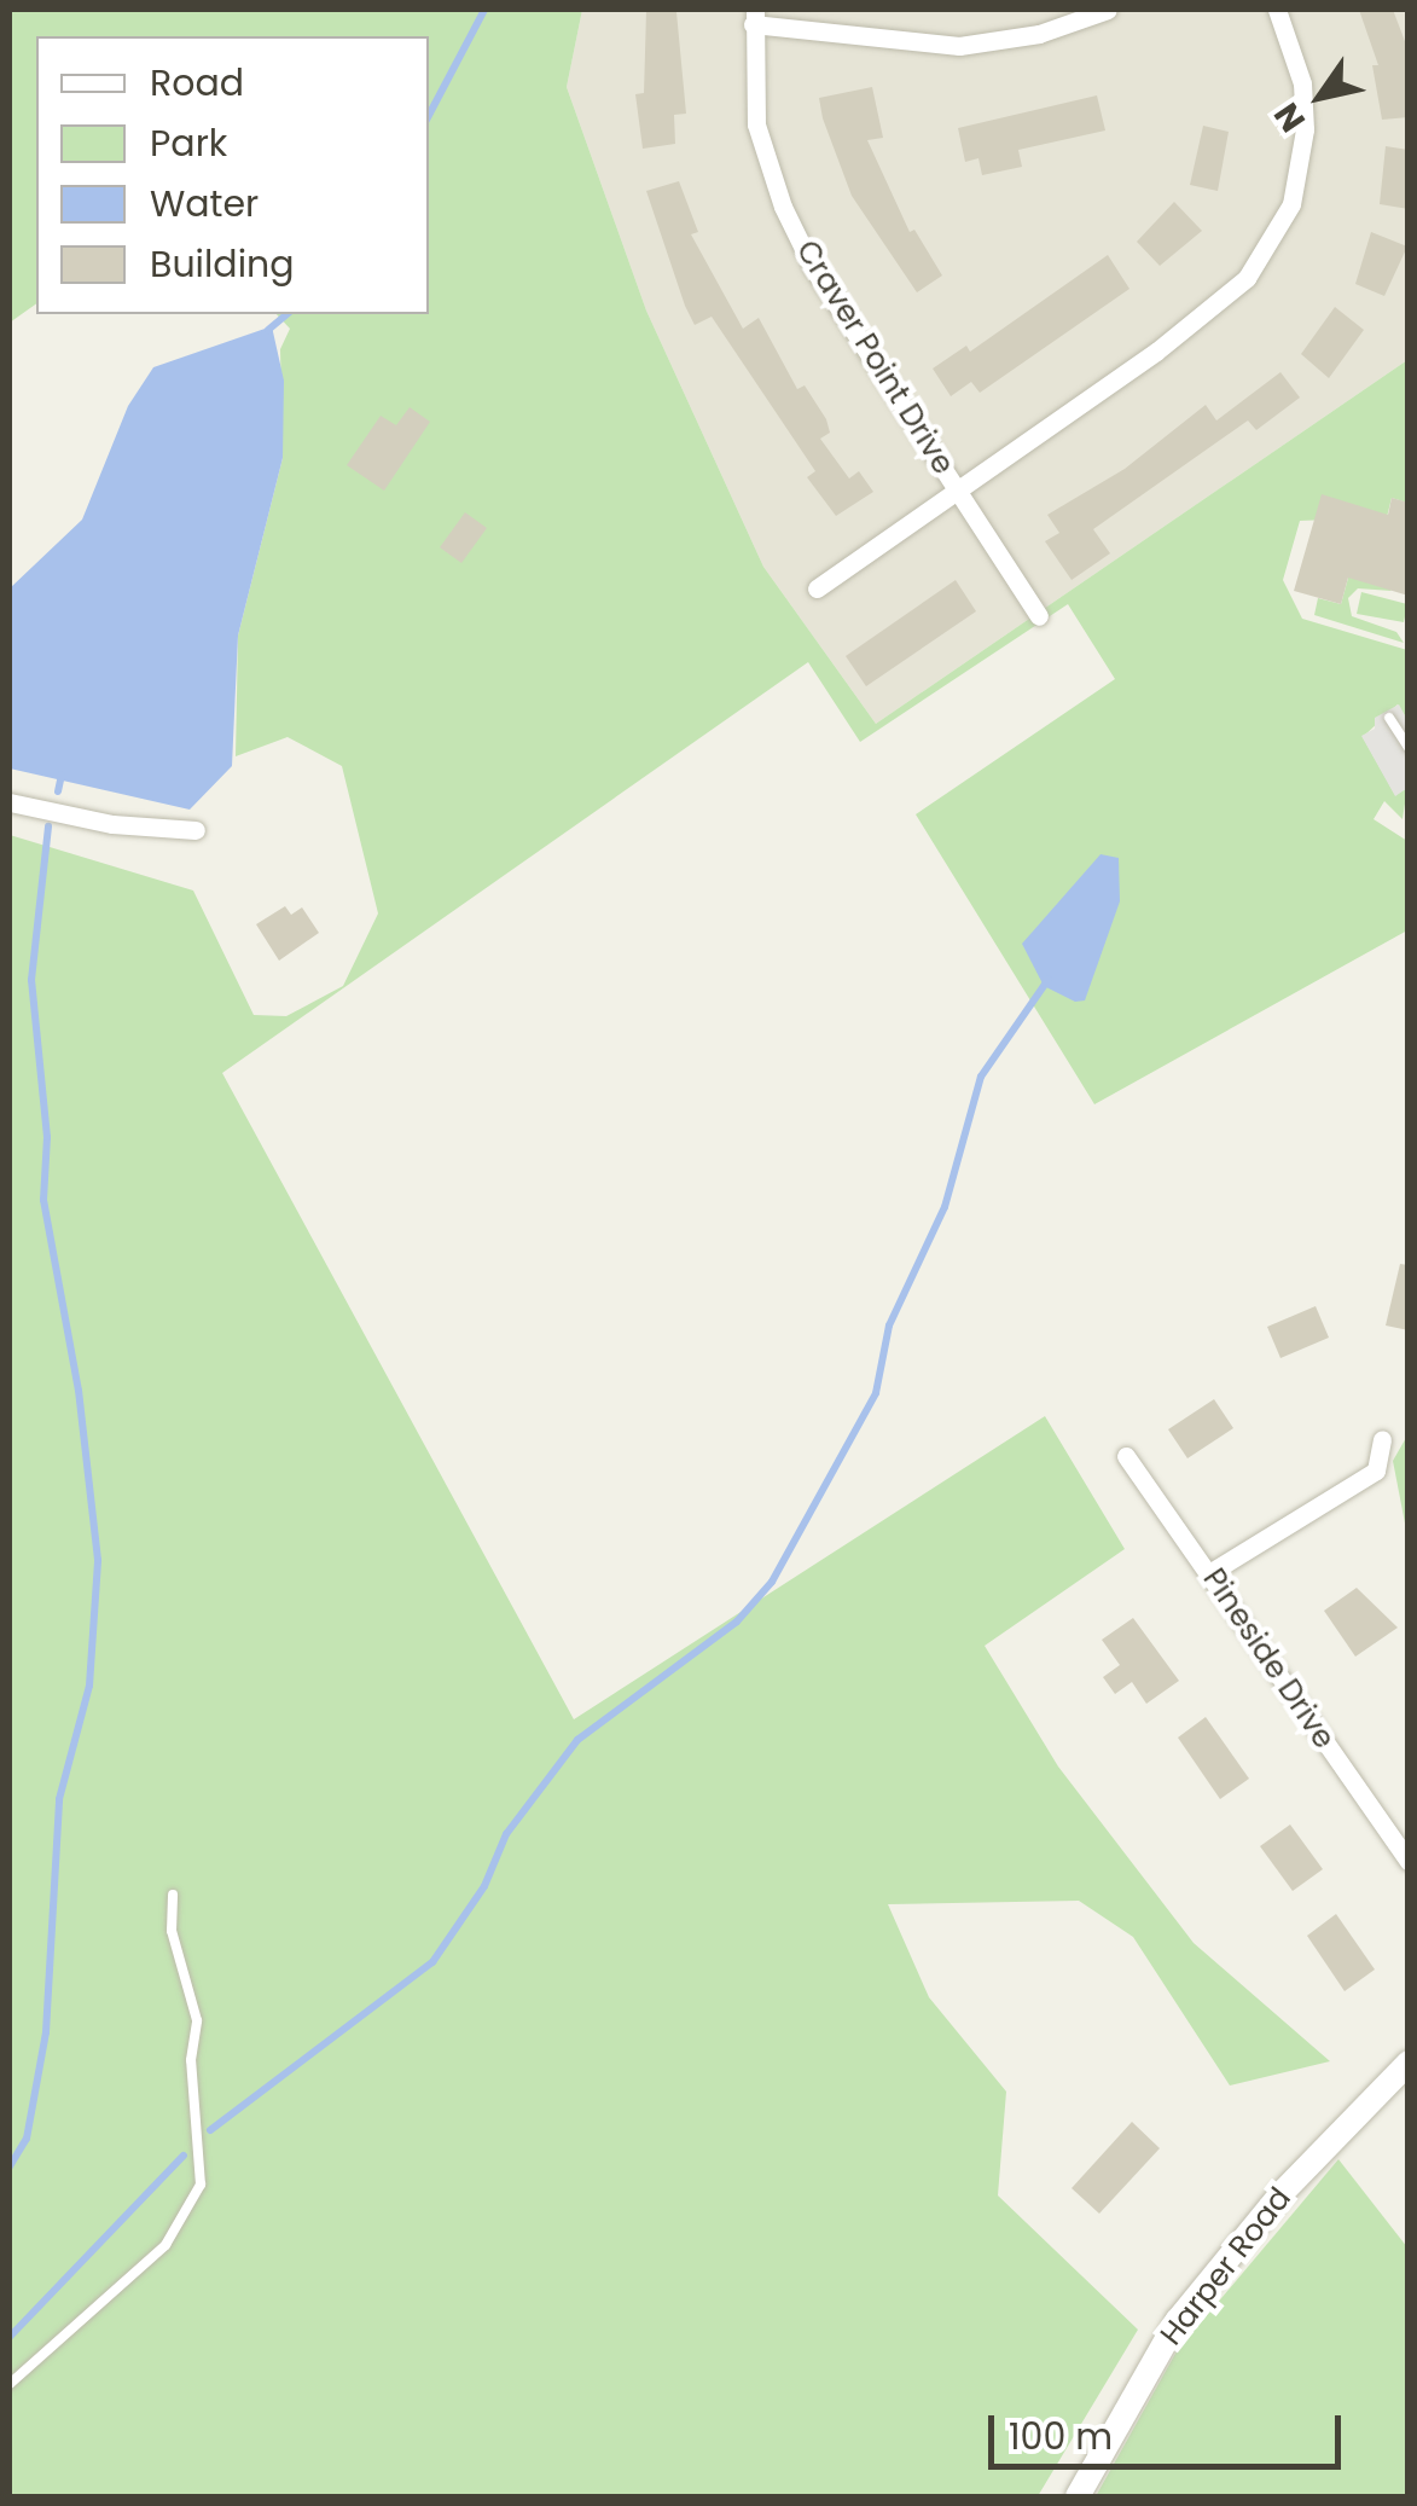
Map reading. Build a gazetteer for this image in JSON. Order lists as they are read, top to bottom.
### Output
{
  "streets": {
    "street": ["Craver Point Drive", "Pineside Drive", "Harper Road"]
  },
  "legend": [
    "Road",
    "Park",
    "Water",
    "Building"
  ],
  "scale_bar": "100 m",
  "north": "bottom left"
}
